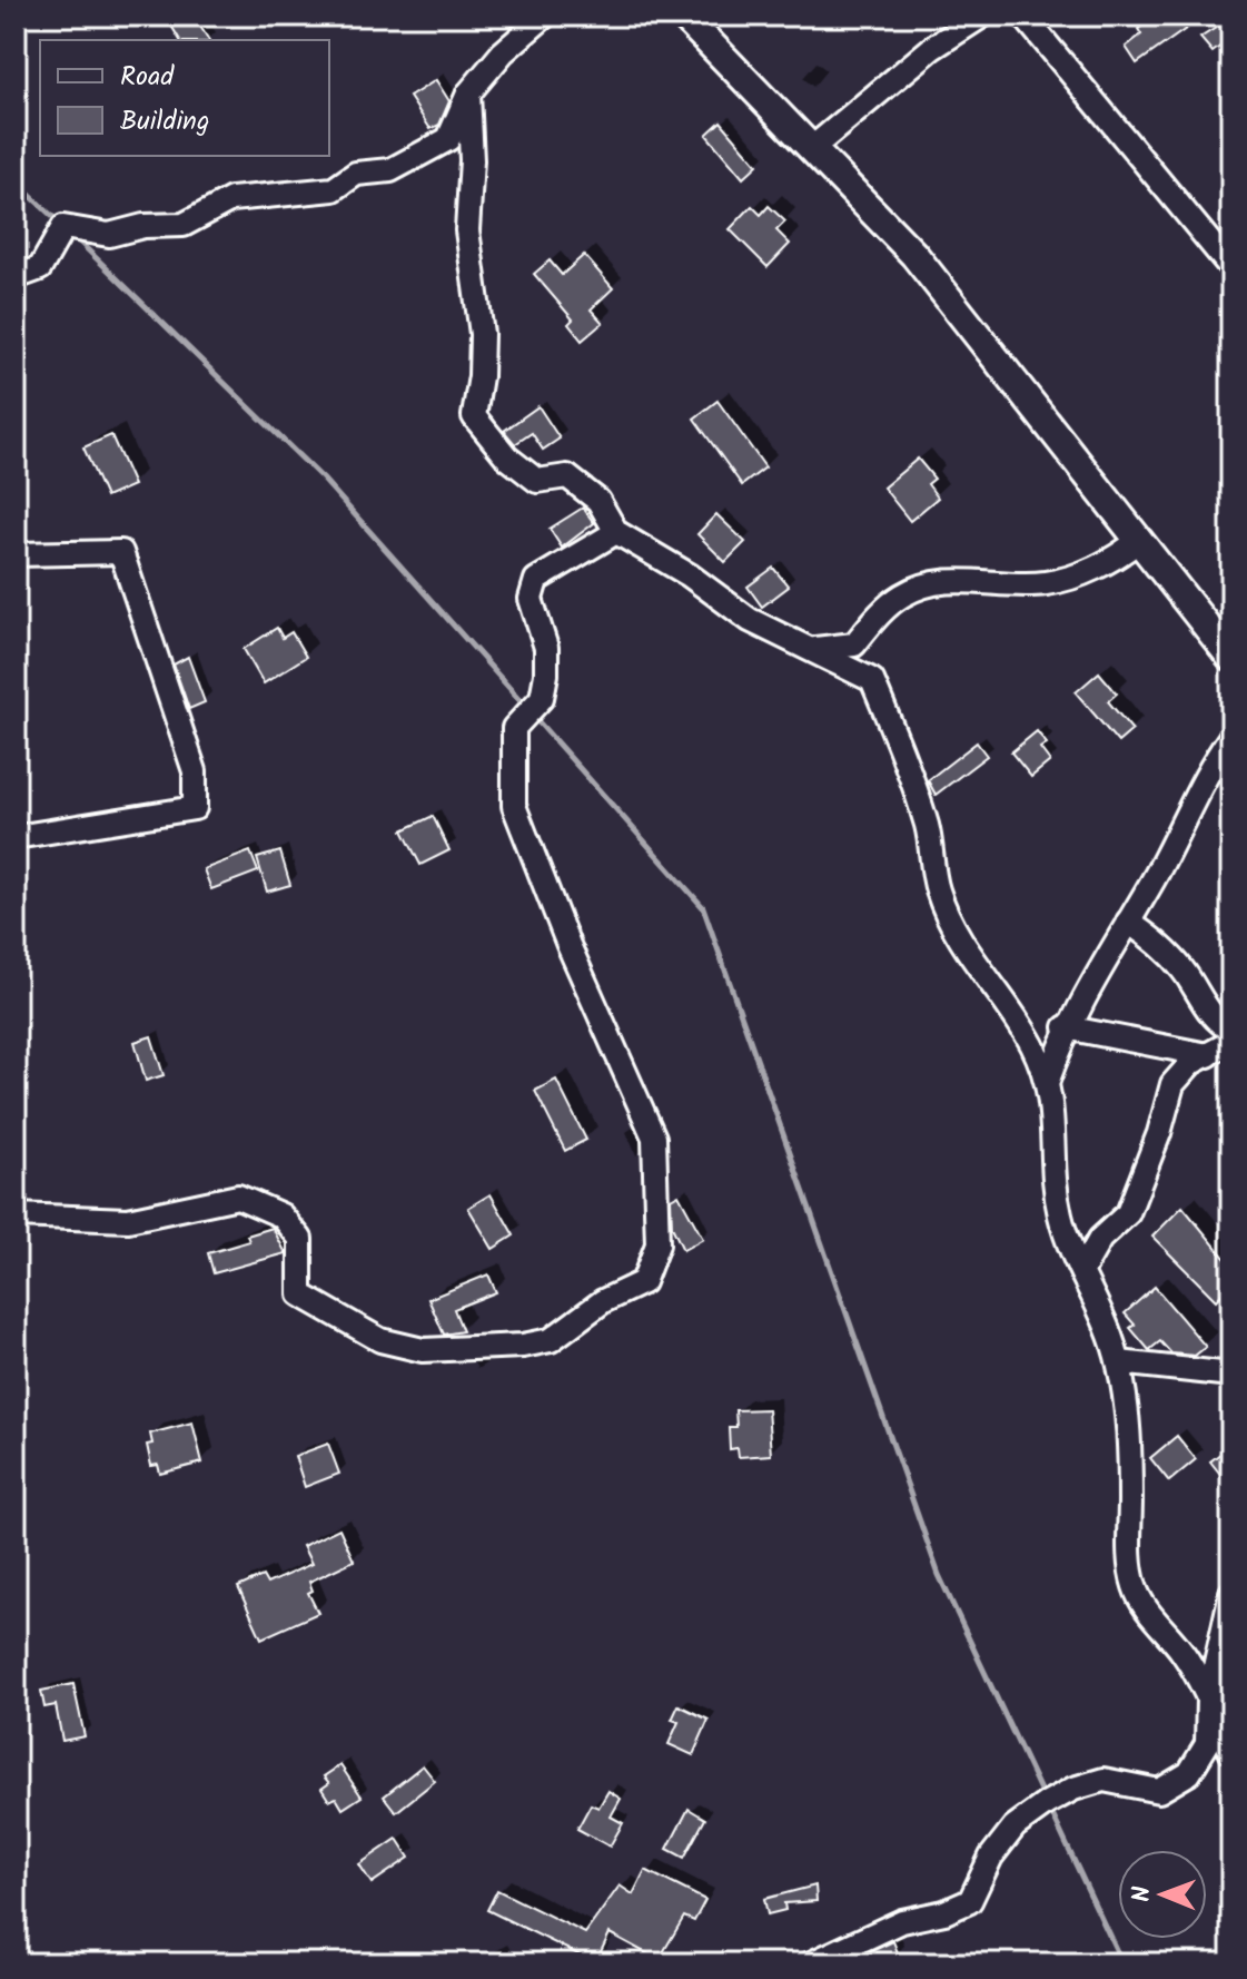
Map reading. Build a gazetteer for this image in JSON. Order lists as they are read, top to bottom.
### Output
{
  "legend": ["Road", "Building"],
  "north": "left"
}
